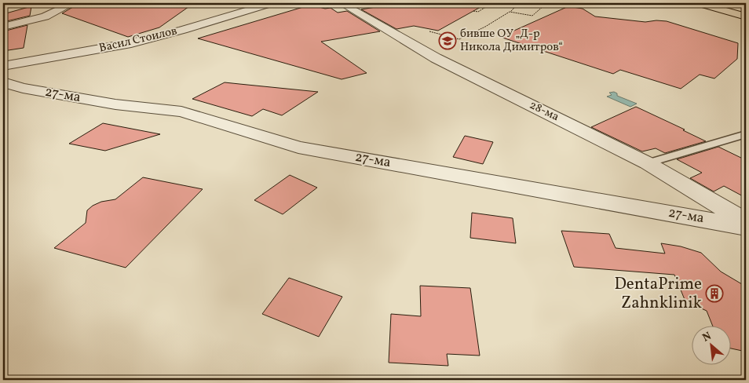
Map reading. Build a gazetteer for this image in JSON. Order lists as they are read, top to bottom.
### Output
{
  "streets": {
    "street": ["Васил Стоилов", "27-ма", "28-ма"]
  },
  "places": {
    "school or university": ["бивше ОУ „Д-р Никола Димитров“"],
    "building": ["DentaPrime Zahnklinik"]
  },
  "north": "top left"
}
